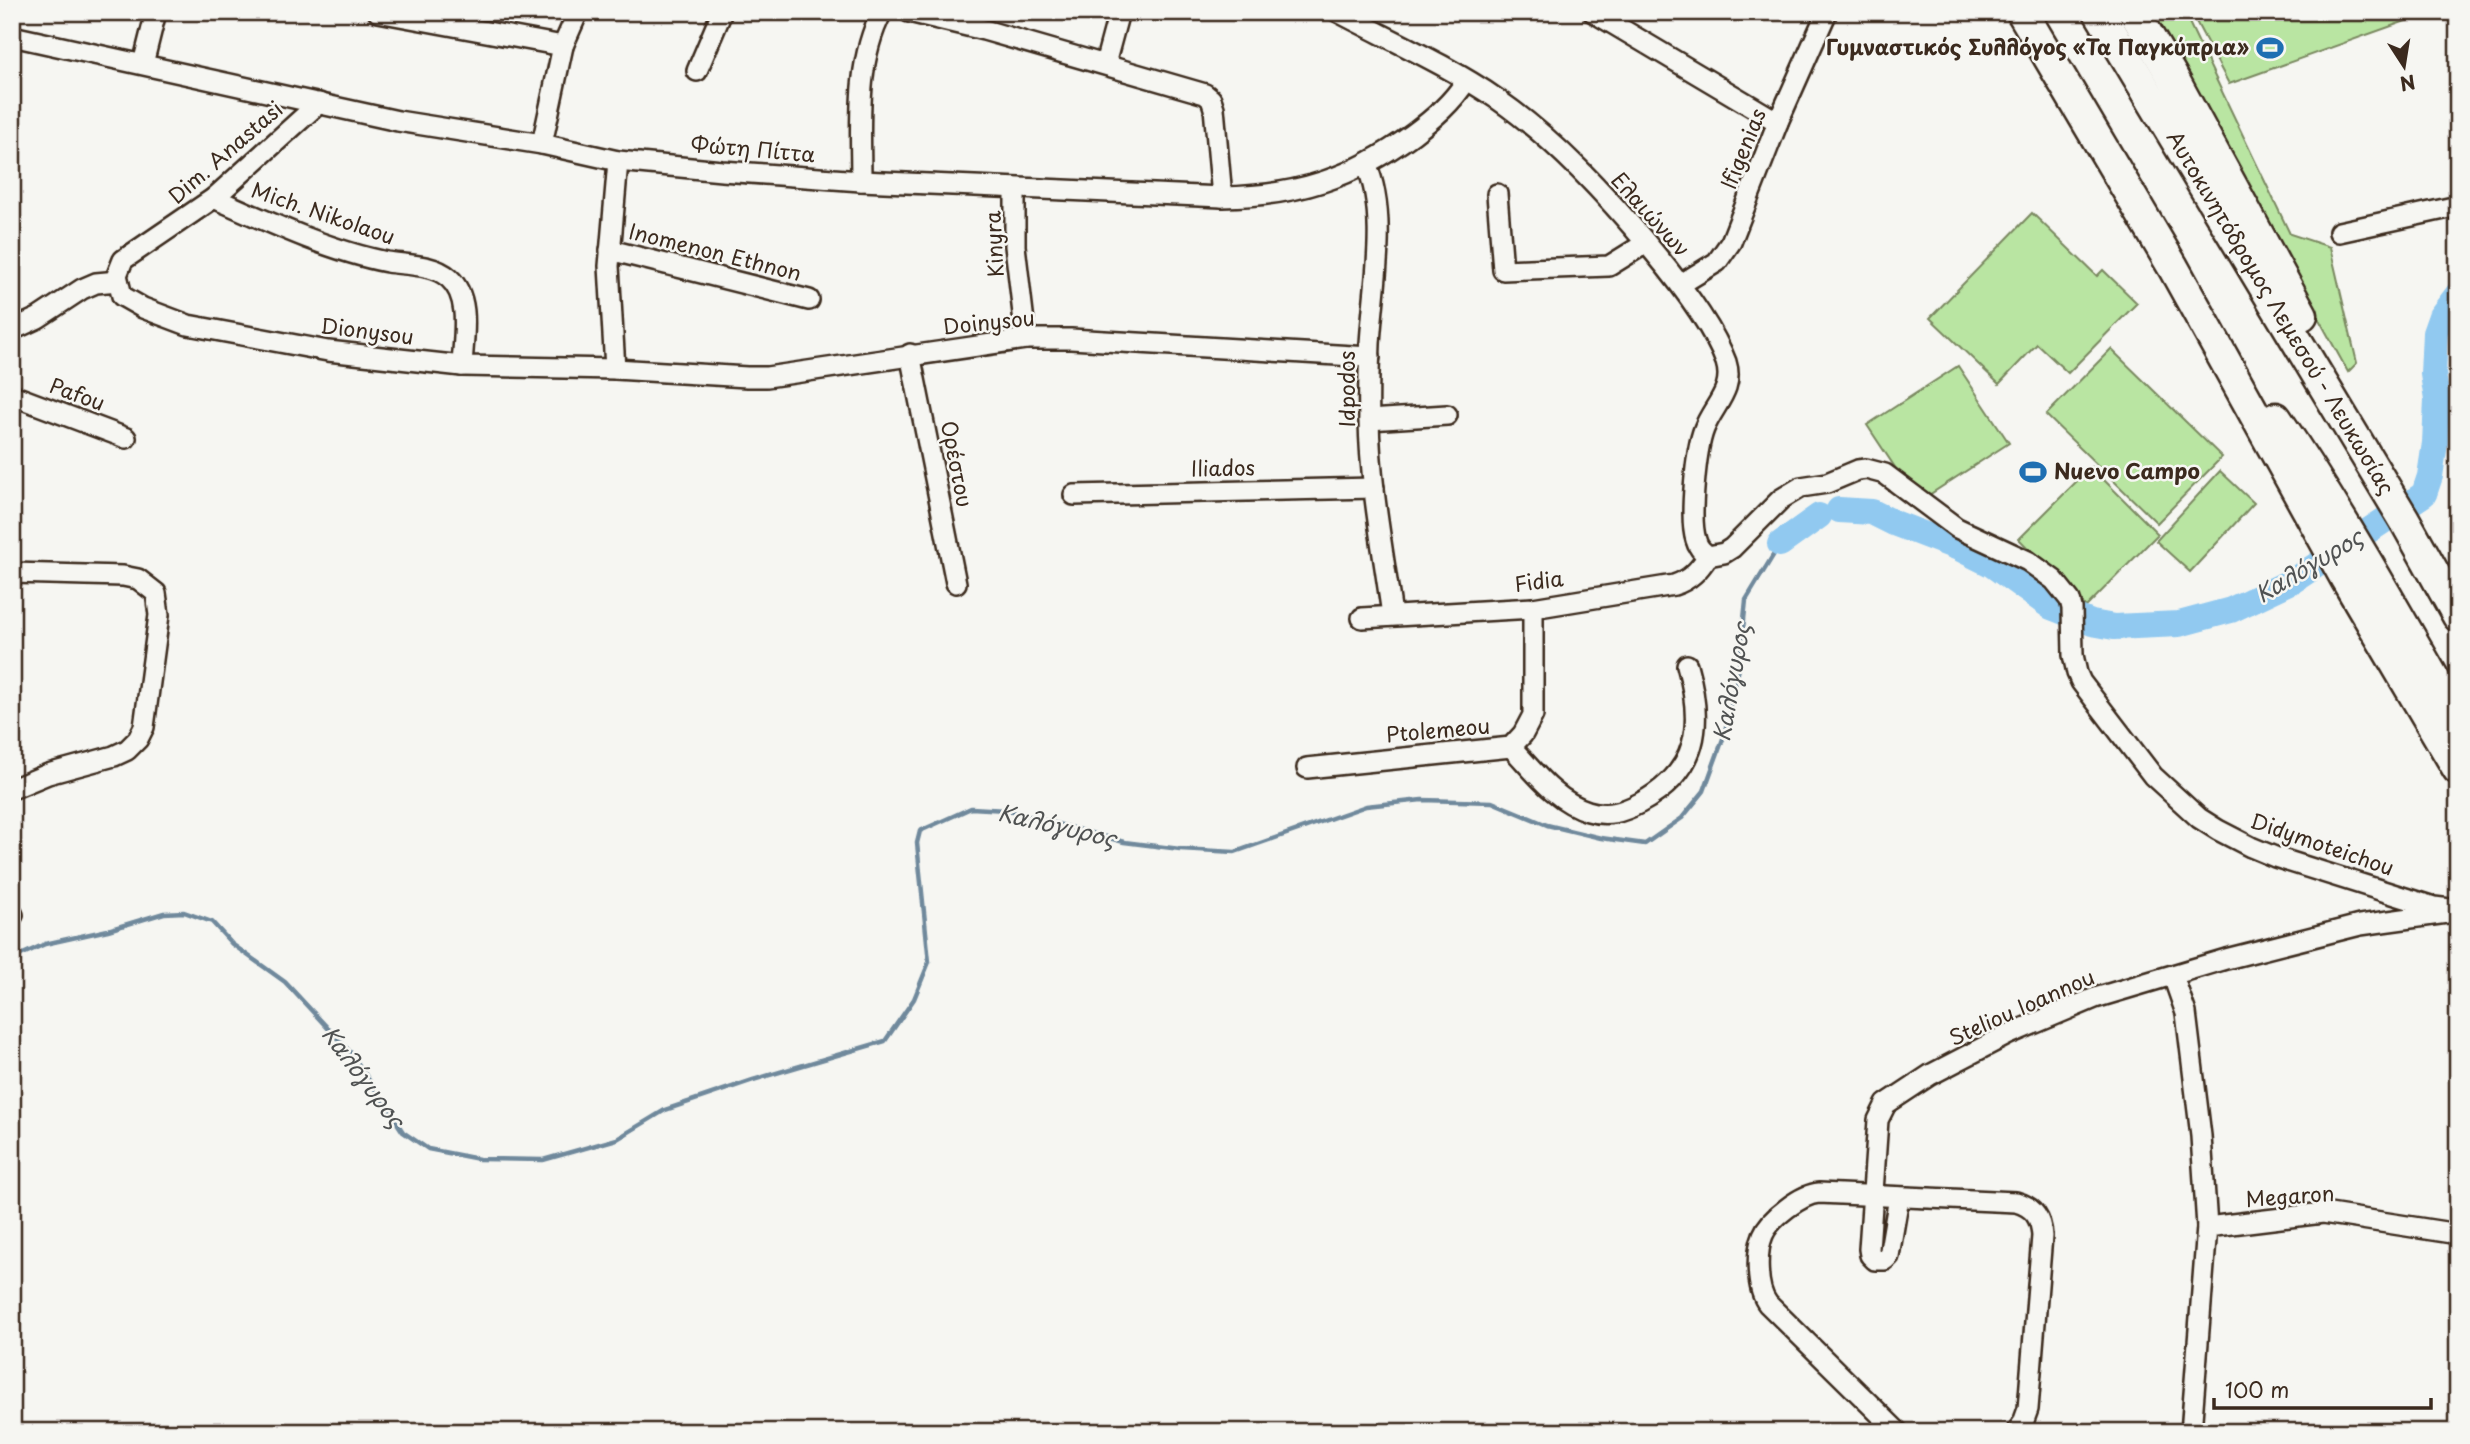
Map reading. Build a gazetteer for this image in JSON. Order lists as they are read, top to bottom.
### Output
{
  "streets": {
    "highway": ["Αυτοκινητόδρομος Λεμεσού - Λευκωσίας"],
    "street": [
      "Ifigenias",
      "Φώτη Πίττα",
      "Dim. Anastasi",
      "Mich. Nikolaou",
      "Ελαιώνων",
      "Kinyra",
      "Inomenon Ethnon",
      "Doinysou",
      "Dionysou",
      "Idpodos",
      "Pafou",
      "Ορέστου",
      "Iliados",
      "Fidia",
      "Ptolemeou",
      "Didymoteichou",
      "Steliou Ioannou",
      "Megaron"
    ]
  },
  "crossings": [
    ["Ifigenias", "Ελαιώνων"],
    ["Φώτη Πίττα", "Dim. Anastasi"],
    ["Φώτη Πίττα", "Ελαιώνων"],
    ["Φώτη Πίττα", "Kinyra"],
    ["Φώτη Πίττα", "Idpodos"],
    ["Dim. Anastasi", "Mich. Nikolaou"],
    ["Dim. Anastasi", "Dionysou"],
    ["Mich. Nikolaou", "Dionysou"],
    ["Ελαιώνων", "Fidia"],
    ["Ελαιώνων", "Didymoteichou"],
    ["Kinyra", "Doinysou"],
    ["Doinysou", "Dionysou"],
    ["Doinysou", "Idpodos"],
    ["Doinysou", "Ορέστου"],
    ["Idpodos", "Iliados"],
    ["Idpodos", "Fidia"],
    ["Fidia", "Ptolemeou"],
    ["Fidia", "Didymoteichou"],
    ["Didymoteichou", "Steliou Ioannou"]
  ],
  "water": ["Καλόγυρος"],
  "places": {
    "sports": ["Γυμναστικός Συλλόγος «Τα Παγκύπρια»", "Nuevo Campo"]
  },
  "scale_bar": "100 m",
  "north": "bottom"
}
